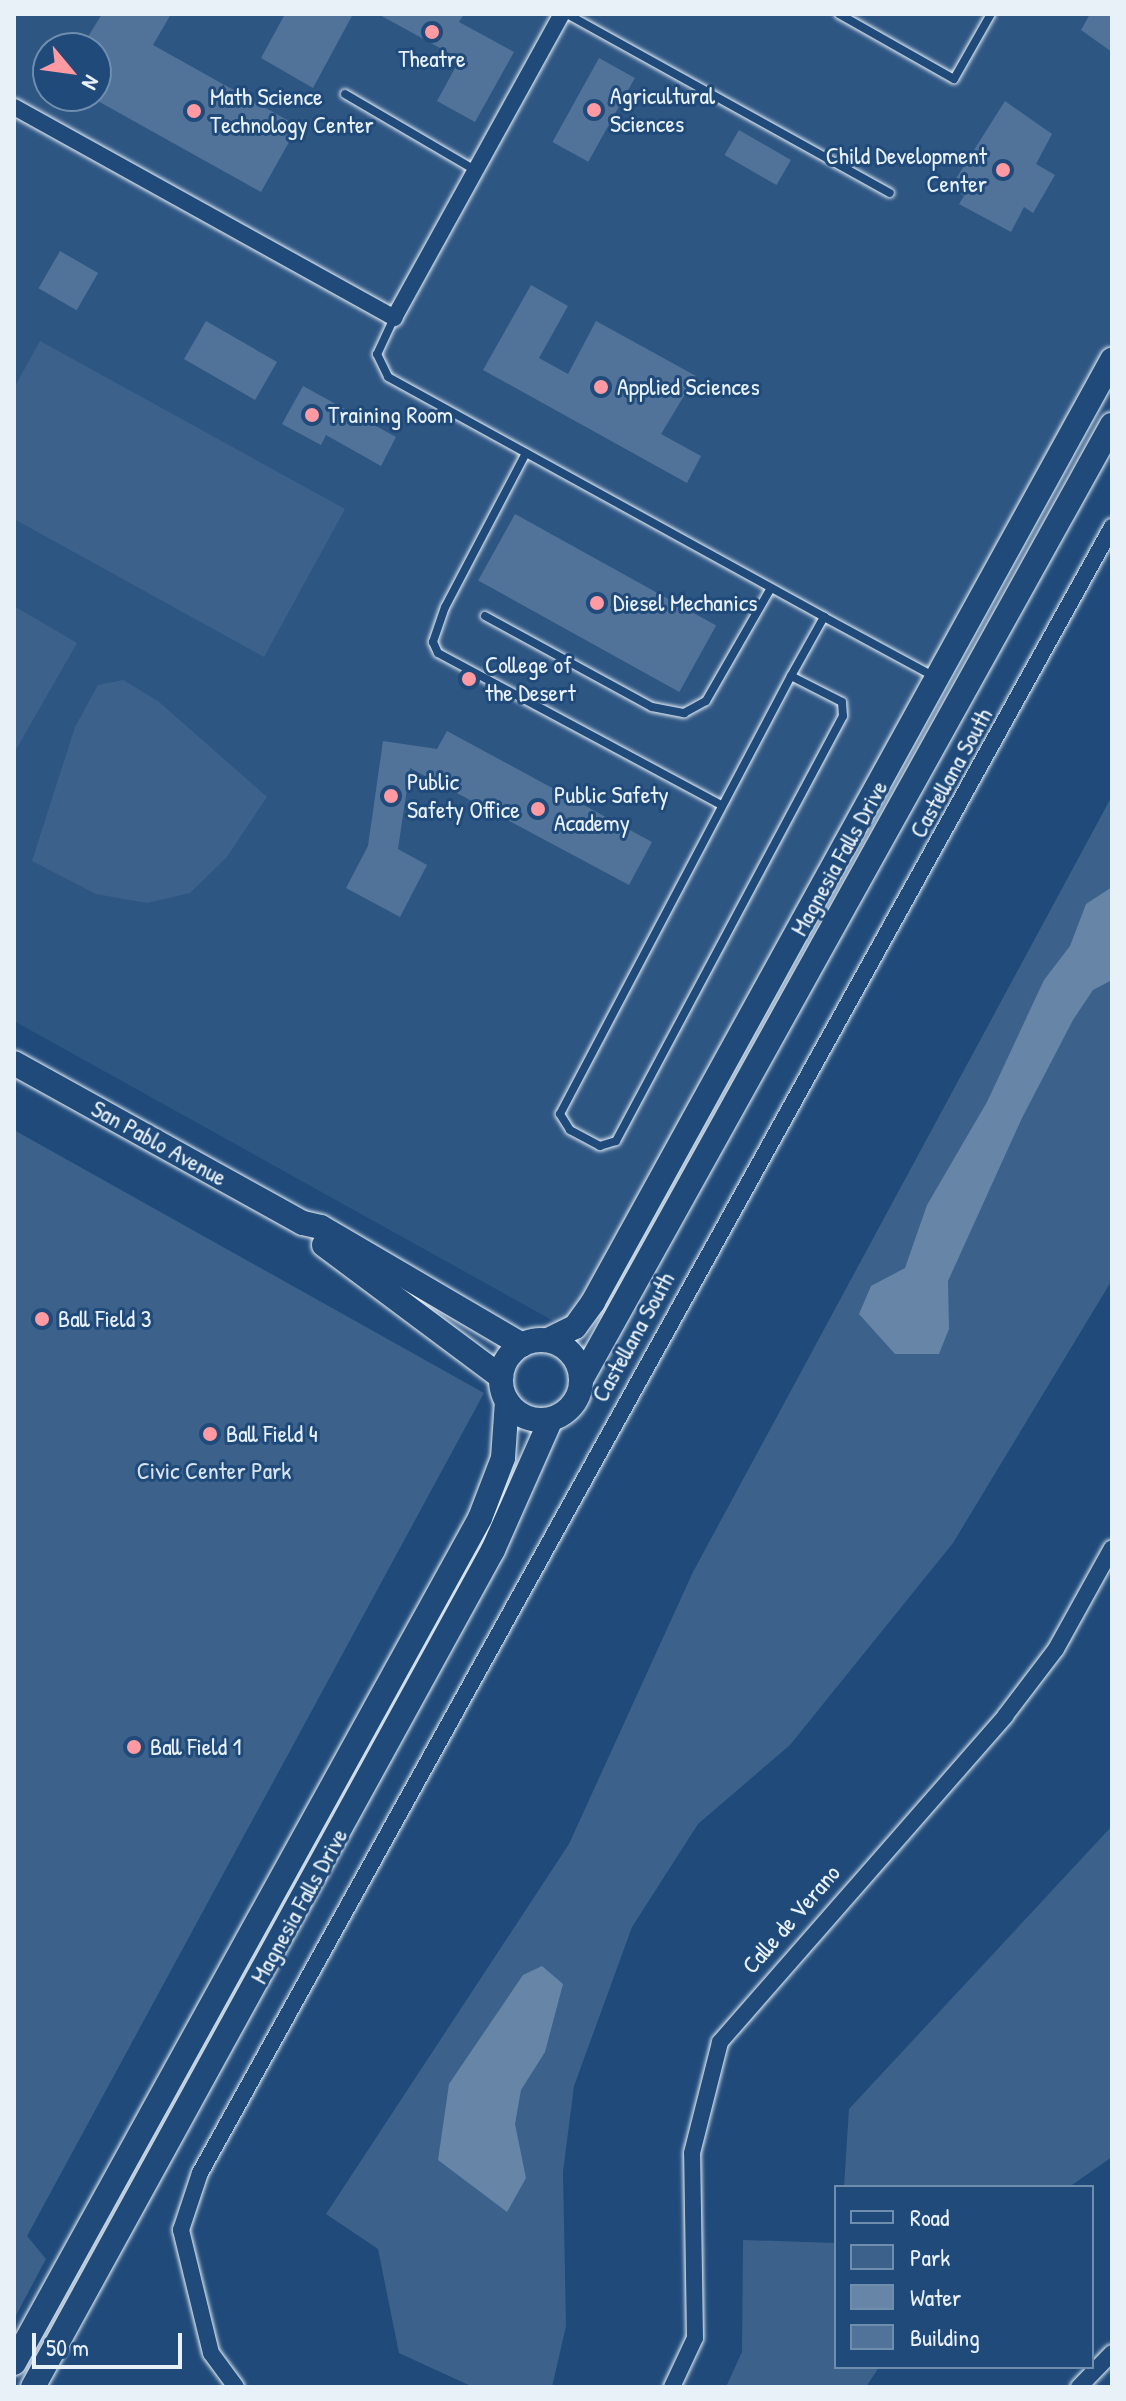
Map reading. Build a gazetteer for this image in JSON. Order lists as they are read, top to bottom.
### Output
{
  "streets": {
    "street": [
      "Castellana South",
      "Magnesia Falls Drive",
      "San Pablo Avenue",
      "Calle de Verano"
    ]
  },
  "crossings": [
    ["Magnesia Falls Drive", "San Pablo Avenue"]
  ],
  "parks": ["Civic Center Park"],
  "places": [
    "Theatre",
    "Agricultural Sciences",
    "Math Science Technology Center",
    "Child Development Center",
    "Applied Sciences",
    "Training Room",
    "Diesel Mechanics",
    "College of the Desert",
    "Public Safety Office",
    "Public Safety Academy",
    "Ball Field 3",
    "Ball Field 4",
    "Ball Field 1"
  ],
  "legend": [
    "Road",
    "Park",
    "Water",
    "Building"
  ],
  "scale_bar": "50 m",
  "north": "bottom right"
}
